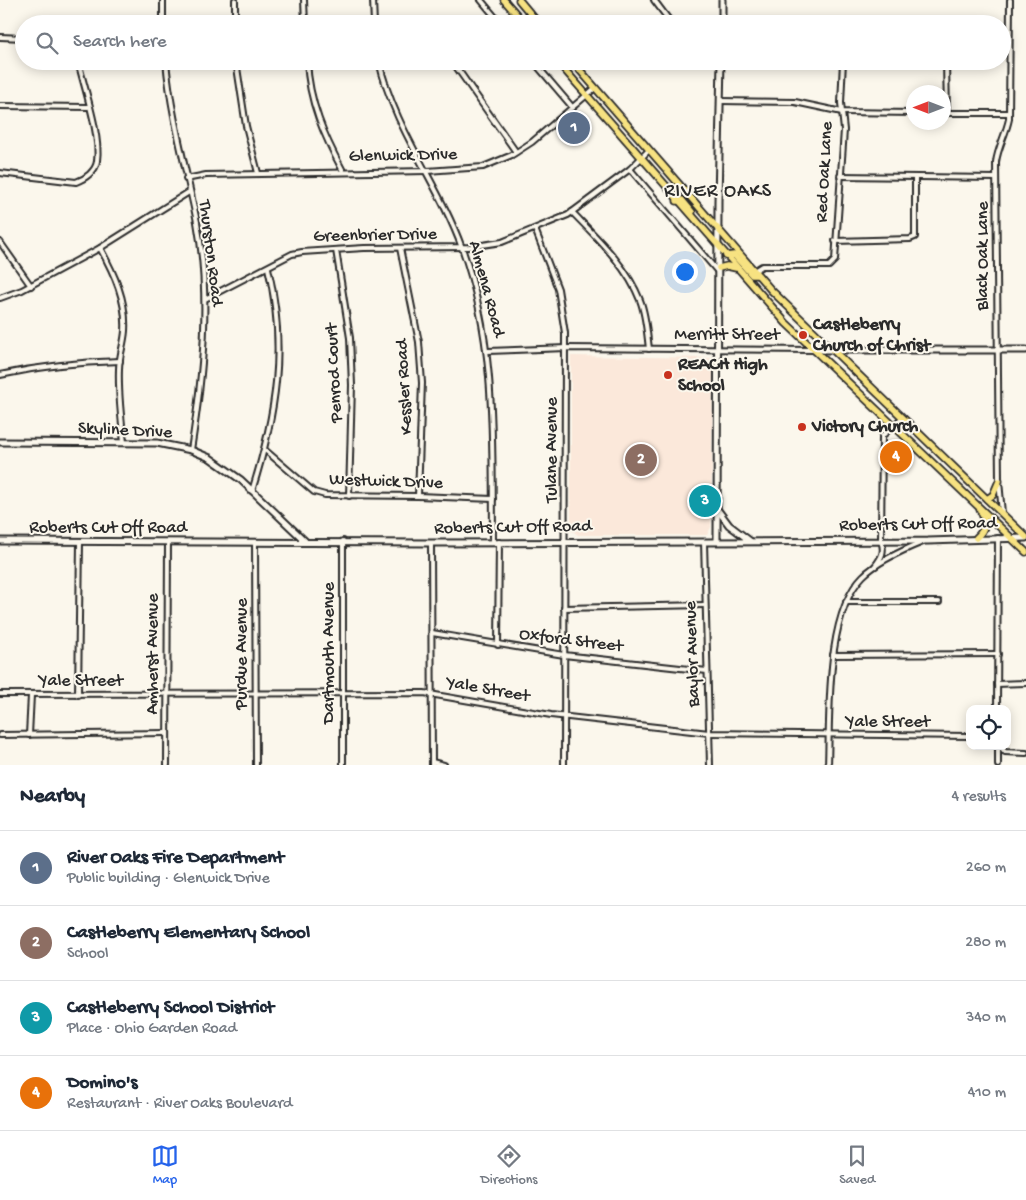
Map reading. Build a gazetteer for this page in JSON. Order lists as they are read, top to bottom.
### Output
{
  "streets": {
    "street": [
      "Glenwick Drive",
      "Red Oak Lane",
      "Greenbrier Drive",
      "Thurston Road",
      "Black Oak Lane",
      "Almena Road",
      "Merritt Street",
      "Penrod Court",
      "Kessler Road",
      "Skyline Drive",
      "Tulane Avenue",
      "Westwick Drive",
      "Roberts Cut Off Road",
      "Oxford Street",
      "Dartmouth Avenue",
      "Amherst Avenue",
      "Purdue Avenue",
      "Baylor Avenue",
      "Yale Street"
    ]
  },
  "crossings": [
    ["Glenwick Drive", "Thurston Road"],
    ["Glenwick Drive", "Almena Road"],
    ["Greenbrier Drive", "Thurston Road"],
    ["Greenbrier Drive", "Almena Road"],
    ["Greenbrier Drive", "Penrod Court"],
    ["Greenbrier Drive", "Kessler Road"],
    ["Greenbrier Drive", "Tulane Avenue"],
    ["Thurston Road", "Skyline Drive"],
    ["Black Oak Lane", "Merritt Street"],
    ["Almena Road", "Merritt Street"],
    ["Almena Road", "Westwick Drive"],
    ["Almena Road", "Roberts Cut Off Road"],
    ["Almena Road", "Oxford Street"],
    ["Merritt Street", "Tulane Avenue"],
    ["Penrod Court", "Westwick Drive"],
    ["Kessler Road", "Westwick Drive"],
    ["Skyline Drive", "Roberts Cut Off Road"],
    ["Tulane Avenue", "Roberts Cut Off Road"],
    ["Tulane Avenue", "Oxford Street"],
    ["Tulane Avenue", "Yale Street"],
    ["Roberts Cut Off Road", "Dartmouth Avenue"],
    ["Roberts Cut Off Road", "Amherst Avenue"],
    ["Roberts Cut Off Road", "Purdue Avenue"],
    ["Roberts Cut Off Road", "Baylor Avenue"],
    ["Oxford Street", "Baylor Avenue"],
    ["Dartmouth Avenue", "Yale Street"],
    ["Amherst Avenue", "Yale Street"],
    ["Purdue Avenue", "Yale Street"],
    ["Baylor Avenue", "Yale Street"]
  ],
  "districts": ["RIVER OAKS"],
  "places": ["Castleberry Church of Christ", "REACH High School", "Victory Church"],
  "north": "left",
  "page": {
    "search": "Search here",
    "pins": [
      "1",
      "4",
      "2",
      "3"
    ],
    "heading": ["Nearby", "4 results"],
    "list": [
      {
        "mark": "1",
        "name": "River Oaks Fire Department",
        "note": "Public building · Glenwick Drive",
        "value": "260 m"
      },
      {
        "mark": "2",
        "name": "Castleberry Elementary School",
        "note": "School",
        "value": "280 m"
      },
      {
        "mark": "3",
        "name": "Castleberry School District",
        "note": "Place · Ohio Garden Road",
        "value": "340 m"
      },
      {
        "mark": "4",
        "name": "Domino's",
        "note": "Restaurant · River Oaks Boulevard",
        "value": "410 m"
      }
    ],
    "nav": ["Map", "Directions", "Saved"]
  }
}
